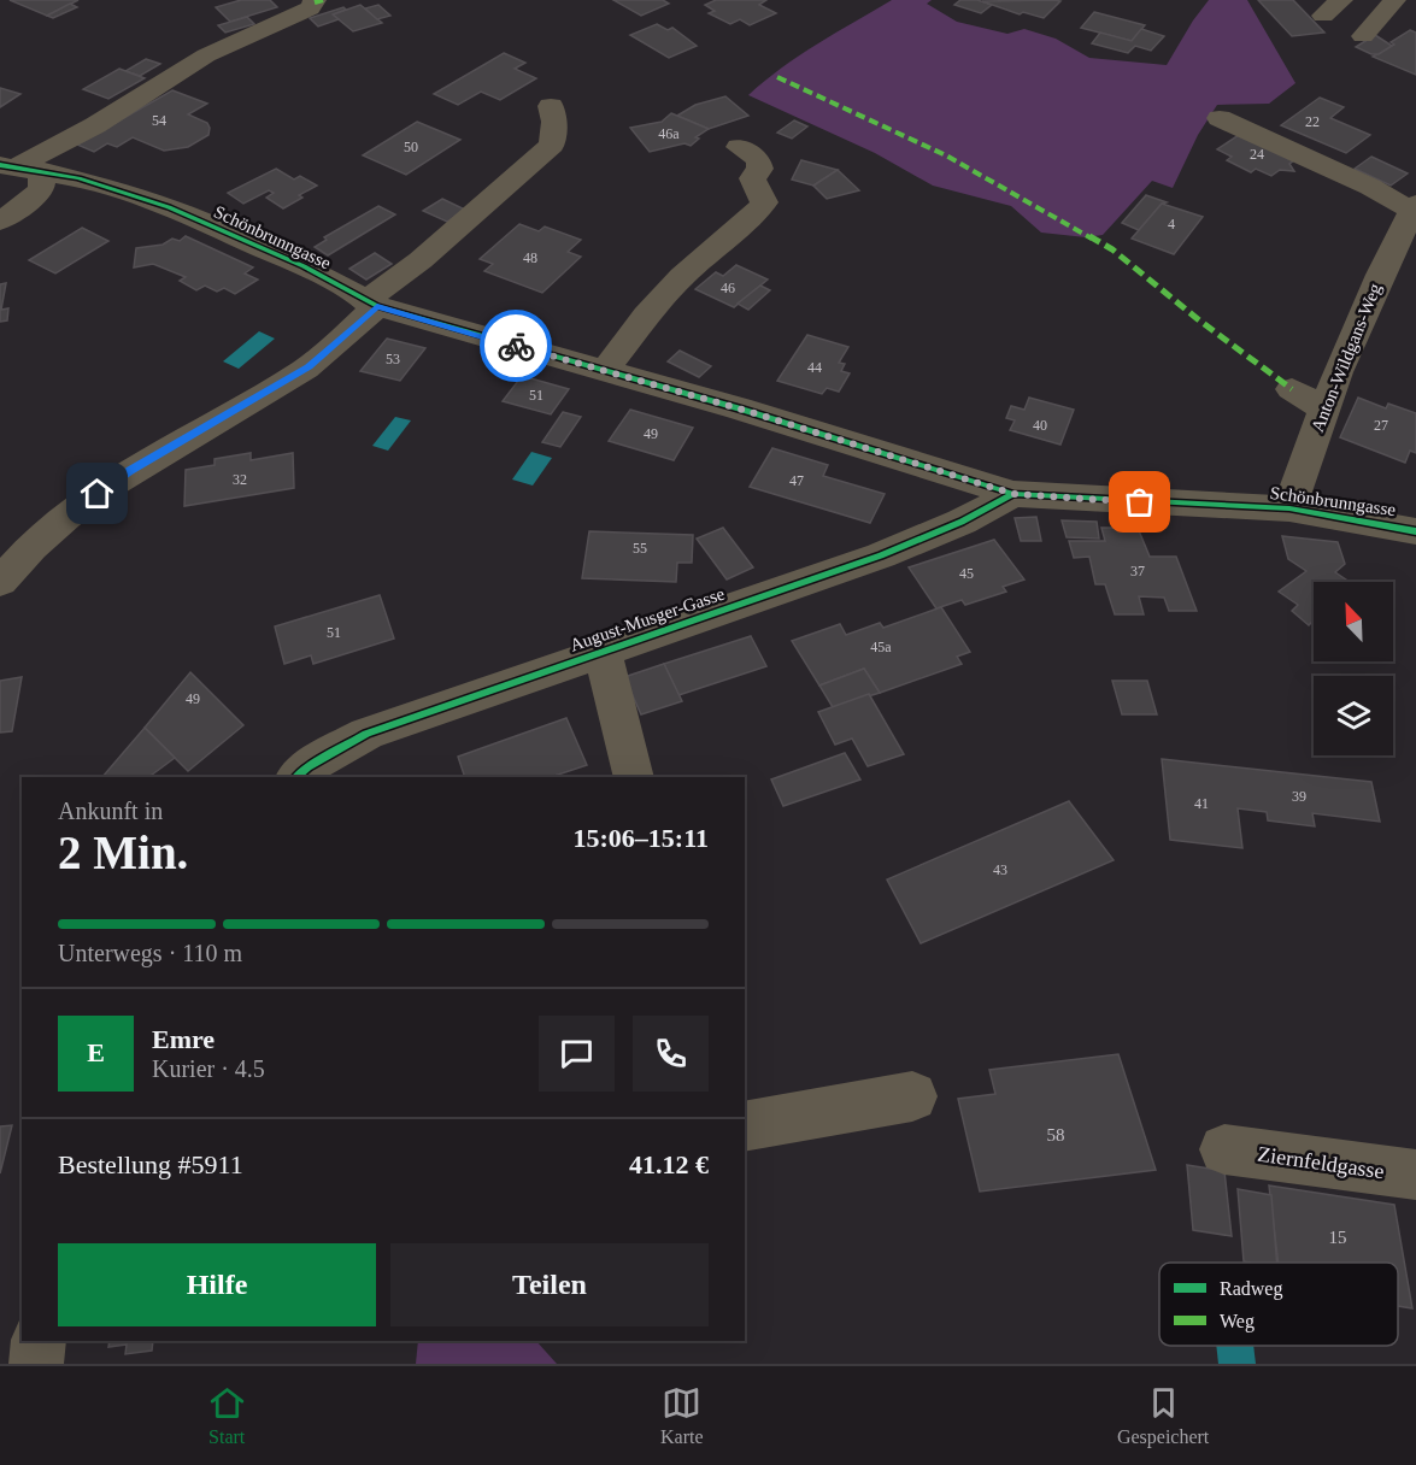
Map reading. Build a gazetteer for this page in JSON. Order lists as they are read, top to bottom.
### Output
{
  "streets": {
    "street": [
      "Schönbrunngasse",
      "Anton-Wildgans-Weg",
      "August-Musger-Gasse",
      "Ziernfeldgasse"
    ]
  },
  "crossings": [
    ["Schönbrunngasse", "Anton-Wildgans-Weg"],
    ["Schönbrunngasse", "August-Musger-Gasse"]
  ],
  "house_numbers": [
    "54",
    "22",
    "46a",
    "50",
    "24",
    "4",
    "48",
    "46",
    "53",
    "44",
    "51",
    "40",
    "27",
    "49",
    "32",
    "47",
    "55",
    "37",
    "45",
    "51",
    "45a",
    "49",
    "39",
    "41",
    "43",
    "58",
    "15"
  ],
  "legend": ["Radweg", "Weg"],
  "north": "top left",
  "page": {
    "heading": ["2 Min.", "Ankunft in", "15:06–15:11"],
    "panel": [
      "Emre",
      "Kurier · 4.5",
      "Bestellung #5911",
      "41.12 €"
    ],
    "bar": "Unterwegs · 110 m",
    "round": "E",
    "buttons": ["Hilfe", "Teilen"],
    "tabs": ["Start", "Karte", "Gespeichert"]
  }
}
